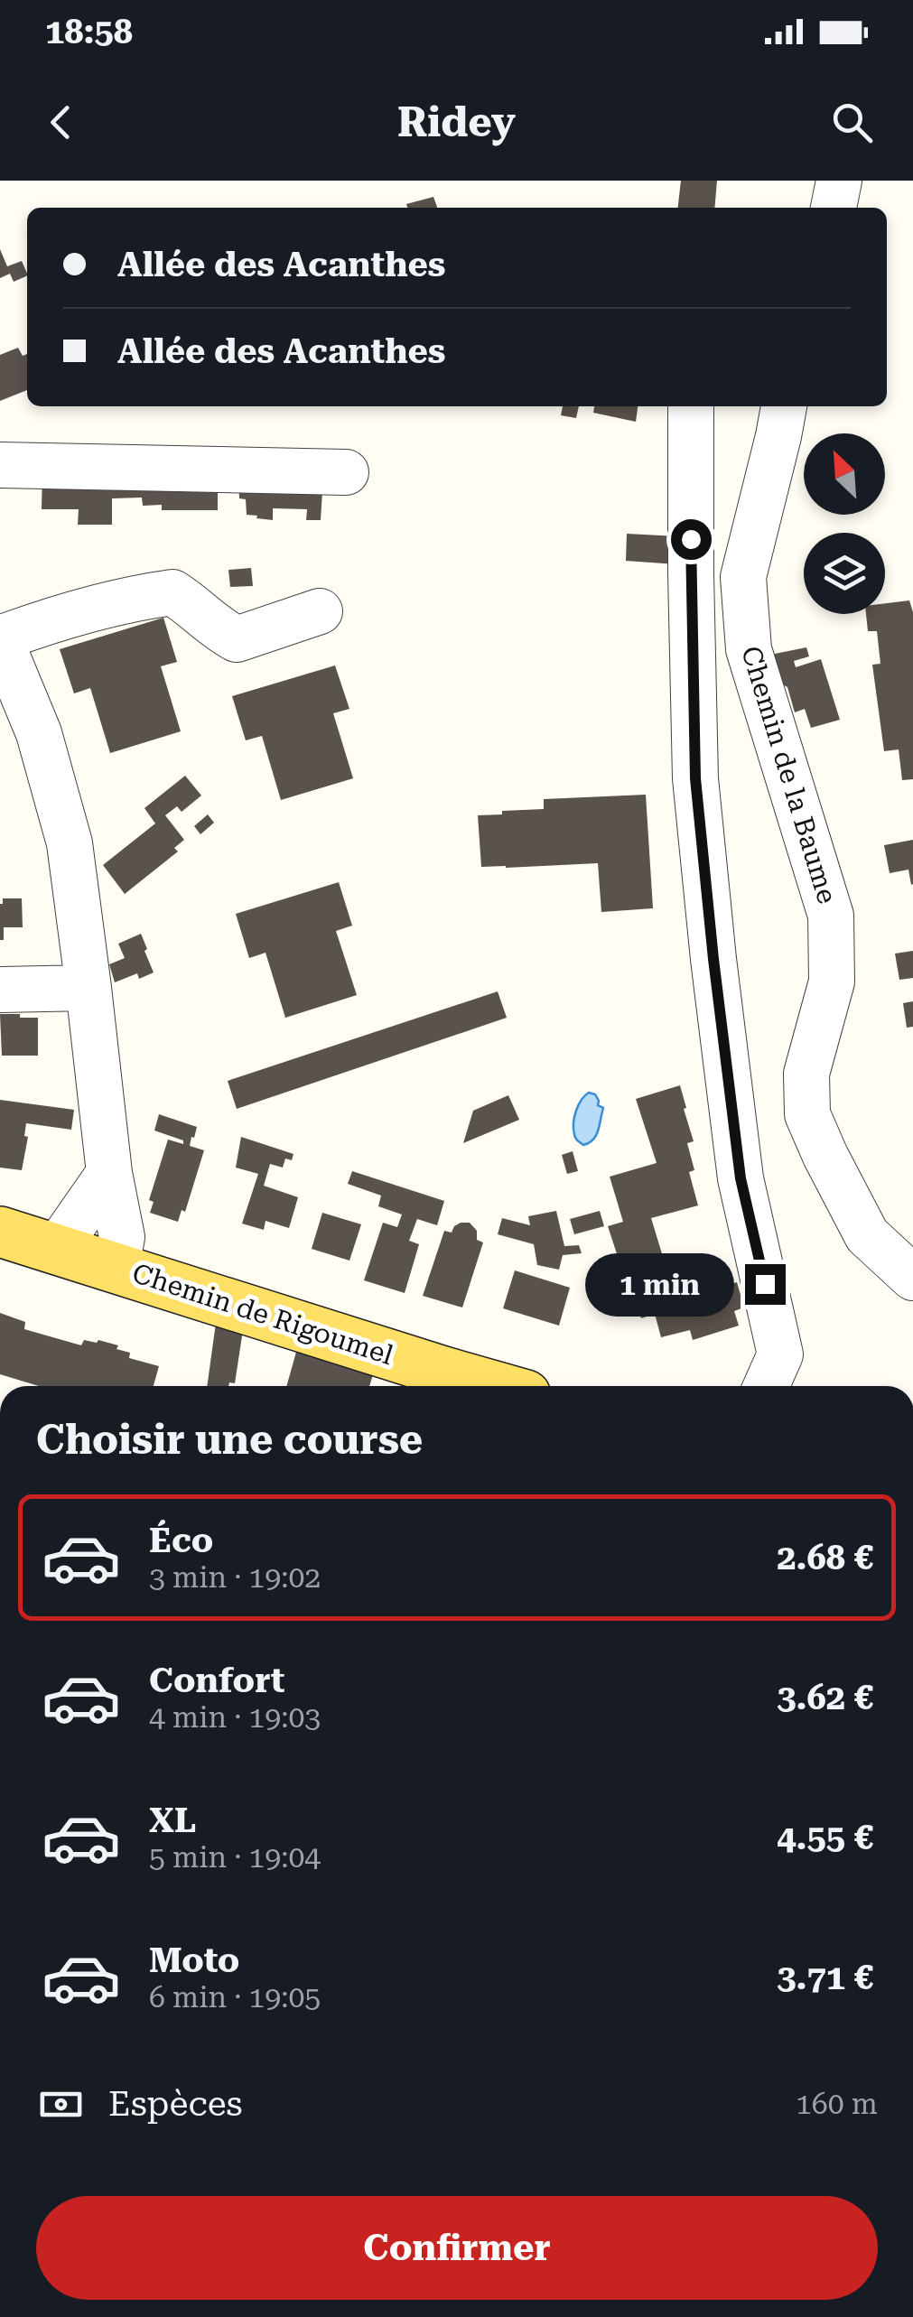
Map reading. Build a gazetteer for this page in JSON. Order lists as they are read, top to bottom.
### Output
{
  "streets": {
    "main road": ["Chemin de Rigoumel"],
    "street": ["Chemin de la Baume"]
  },
  "north": "top left",
  "page": {
    "status": "18:58",
    "header": "Ridey",
    "banner": ["Allée des Acanthes", "Allée des Acanthes"],
    "bubble": "1 min",
    "heading": "Choisir une course",
    "list": [
      {
        "name": "Éco",
        "note": "3 min · 19:02",
        "value": "2.68 €"
      },
      {
        "name": "Confort",
        "note": "4 min · 19:03",
        "value": "3.62 €"
      },
      {
        "name": "XL",
        "note": "5 min · 19:04",
        "value": "4.55 €"
      },
      {
        "name": "Moto",
        "note": "6 min · 19:05",
        "value": "3.71 €"
      }
    ],
    "pay": ["Espèces", "160 m"],
    "buttons": "Confirmer"
  }
}
